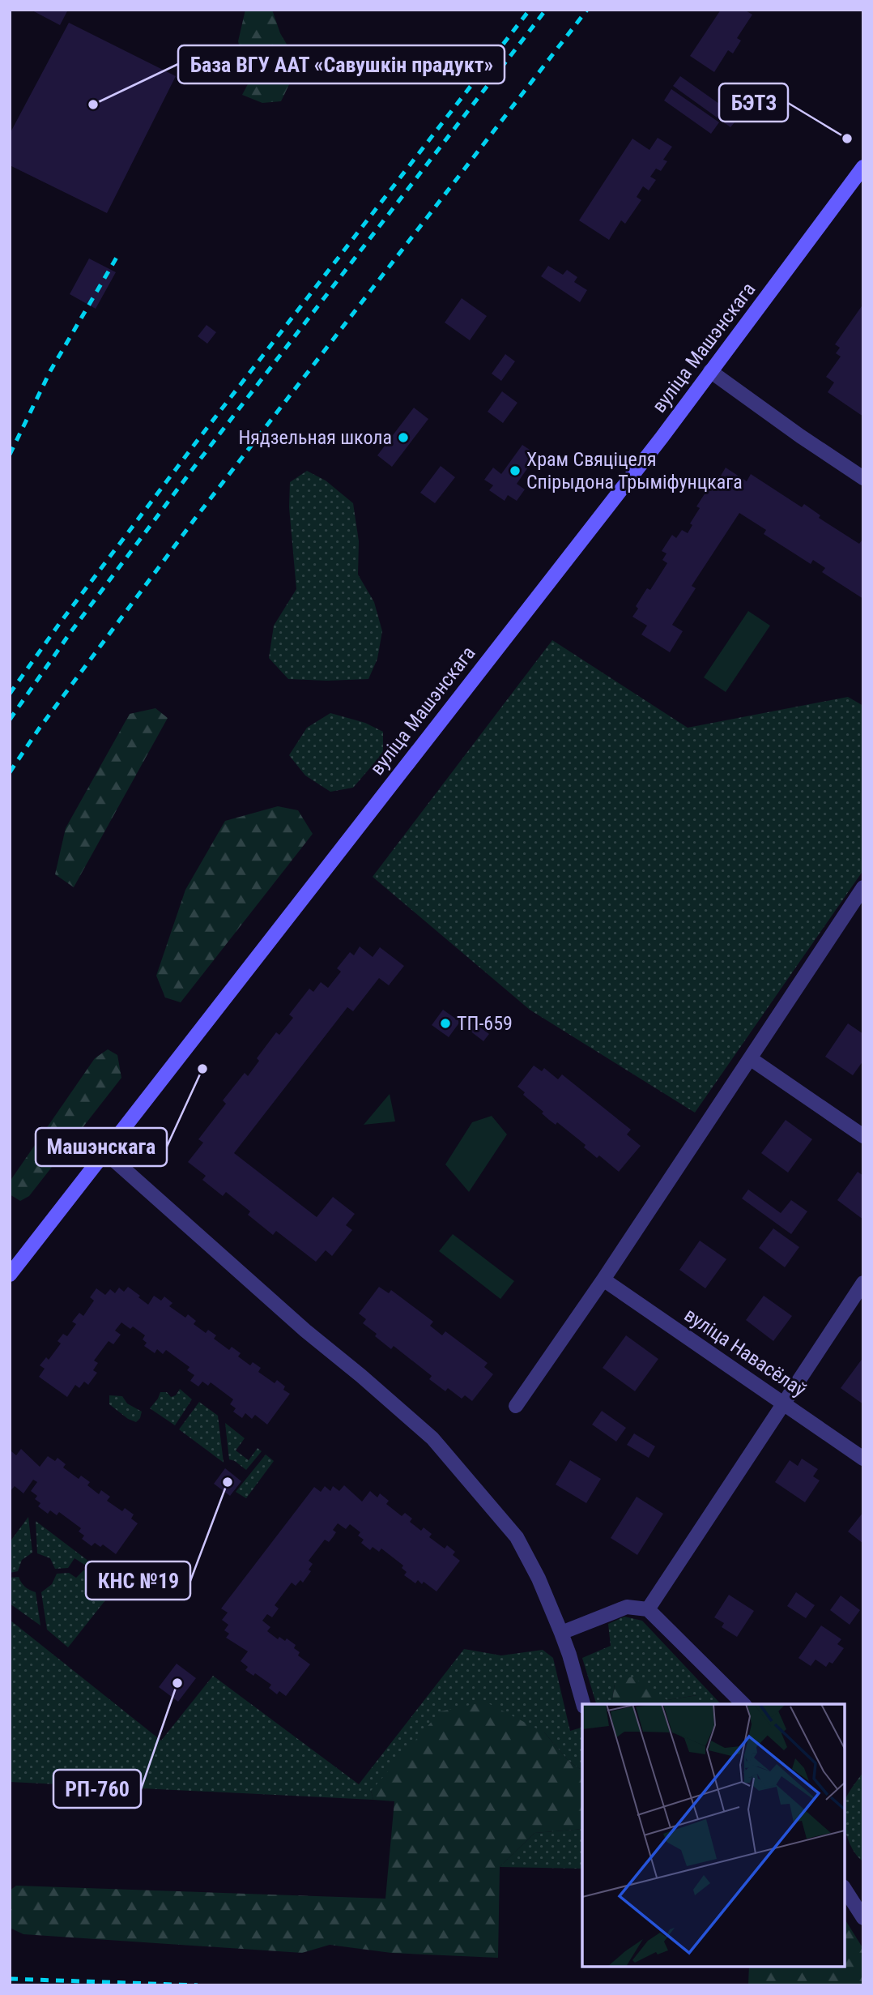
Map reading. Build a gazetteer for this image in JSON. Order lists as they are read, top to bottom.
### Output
{
  "streets": {
    "main road": ["вуліца Машэнскага"],
    "street": ["вуліца Навасёлаў"]
  },
  "places": [
    "База ВГУ ААТ «Савушкін прадукт»",
    "БЭТЗ",
    "Нядзельная школа",
    "Храм Свяціцеля Спірыдона Трыміфунцкага",
    "ТП-659",
    "Машэнскага",
    "КНС №19",
    "РП-760"
  ]
}
